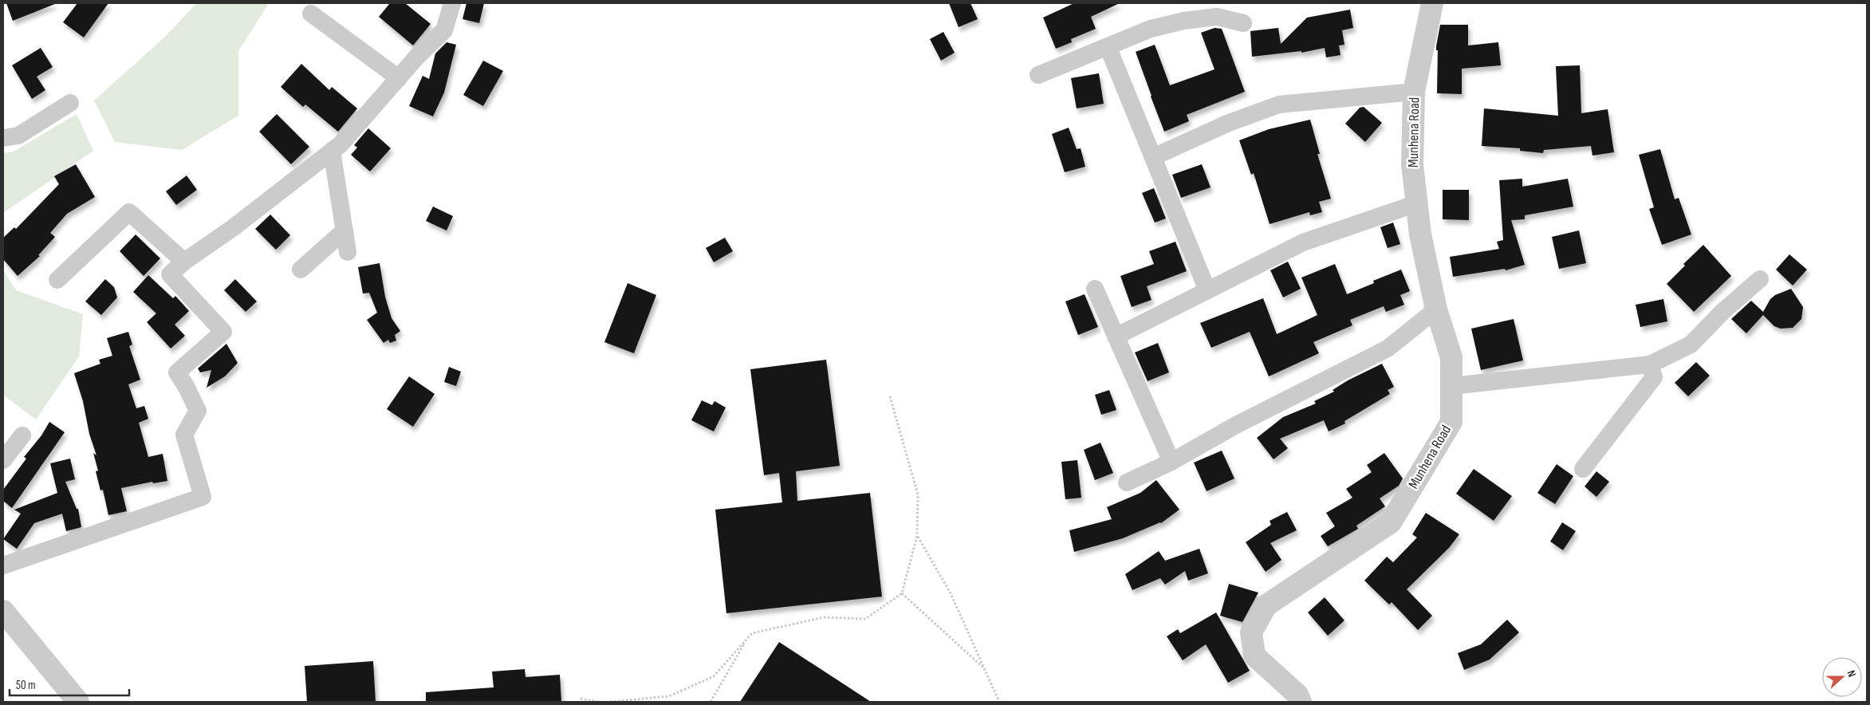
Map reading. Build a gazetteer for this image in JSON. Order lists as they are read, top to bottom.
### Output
{
  "streets": {
    "street": ["Munhena Road"]
  },
  "scale_bar": "50 m",
  "north": "right"
}
